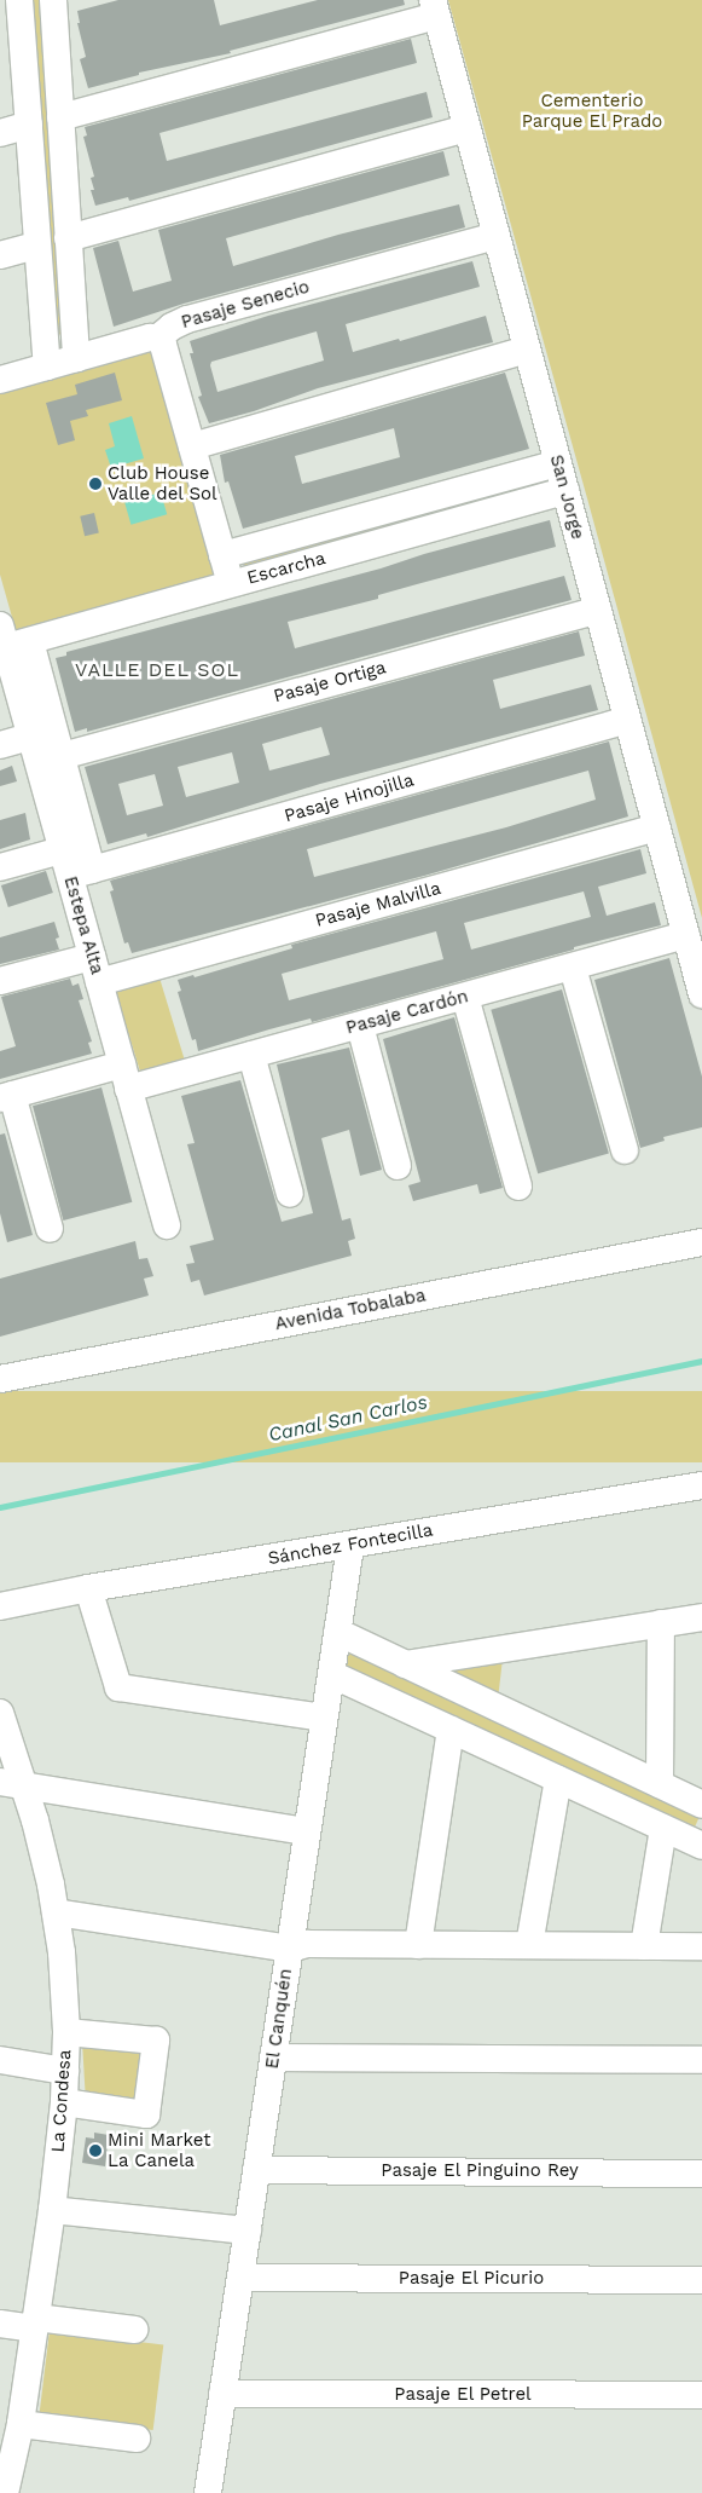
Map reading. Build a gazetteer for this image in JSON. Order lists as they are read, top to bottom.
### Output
{
  "streets": {
    "street": [
      "Pasaje Senecio",
      "San Jorge",
      "Escarcha",
      "Pasaje Ortiga",
      "Pasaje Hinojilla",
      "Pasaje Malvilla",
      "Estepa Alta",
      "Pasaje Cardón",
      "Avenida Tobalaba",
      "Sánchez Fontecilla",
      "El Canquén",
      "La Condesa",
      "Pasaje El Pinguino Rey",
      "Pasaje El Picurio",
      "Pasaje El Petrel"
    ]
  },
  "crossings": [
    ["Pasaje Senecio", "San Jorge"],
    ["San Jorge", "Escarcha"],
    ["San Jorge", "Pasaje Ortiga"],
    ["San Jorge", "Pasaje Hinojilla"],
    ["San Jorge", "Pasaje Malvilla"],
    ["San Jorge", "Pasaje Cardón"],
    ["Escarcha", "Estepa Alta"],
    ["Pasaje Ortiga", "Estepa Alta"],
    ["Pasaje Hinojilla", "Estepa Alta"],
    ["Pasaje Malvilla", "Estepa Alta"],
    ["Estepa Alta", "Pasaje Cardón"],
    ["Sánchez Fontecilla", "El Canquén"],
    ["El Canquén", "Pasaje El Pinguino Rey"],
    ["El Canquén", "Pasaje El Picurio"],
    ["El Canquén", "Pasaje El Petrel"]
  ],
  "districts": ["VALLE DEL SOL"],
  "water": ["Canal San Carlos"],
  "parks": ["Cementerio Parque El Prado"],
  "places": ["Club House Valle del Sol", "Mini Market La Canela"]
}
